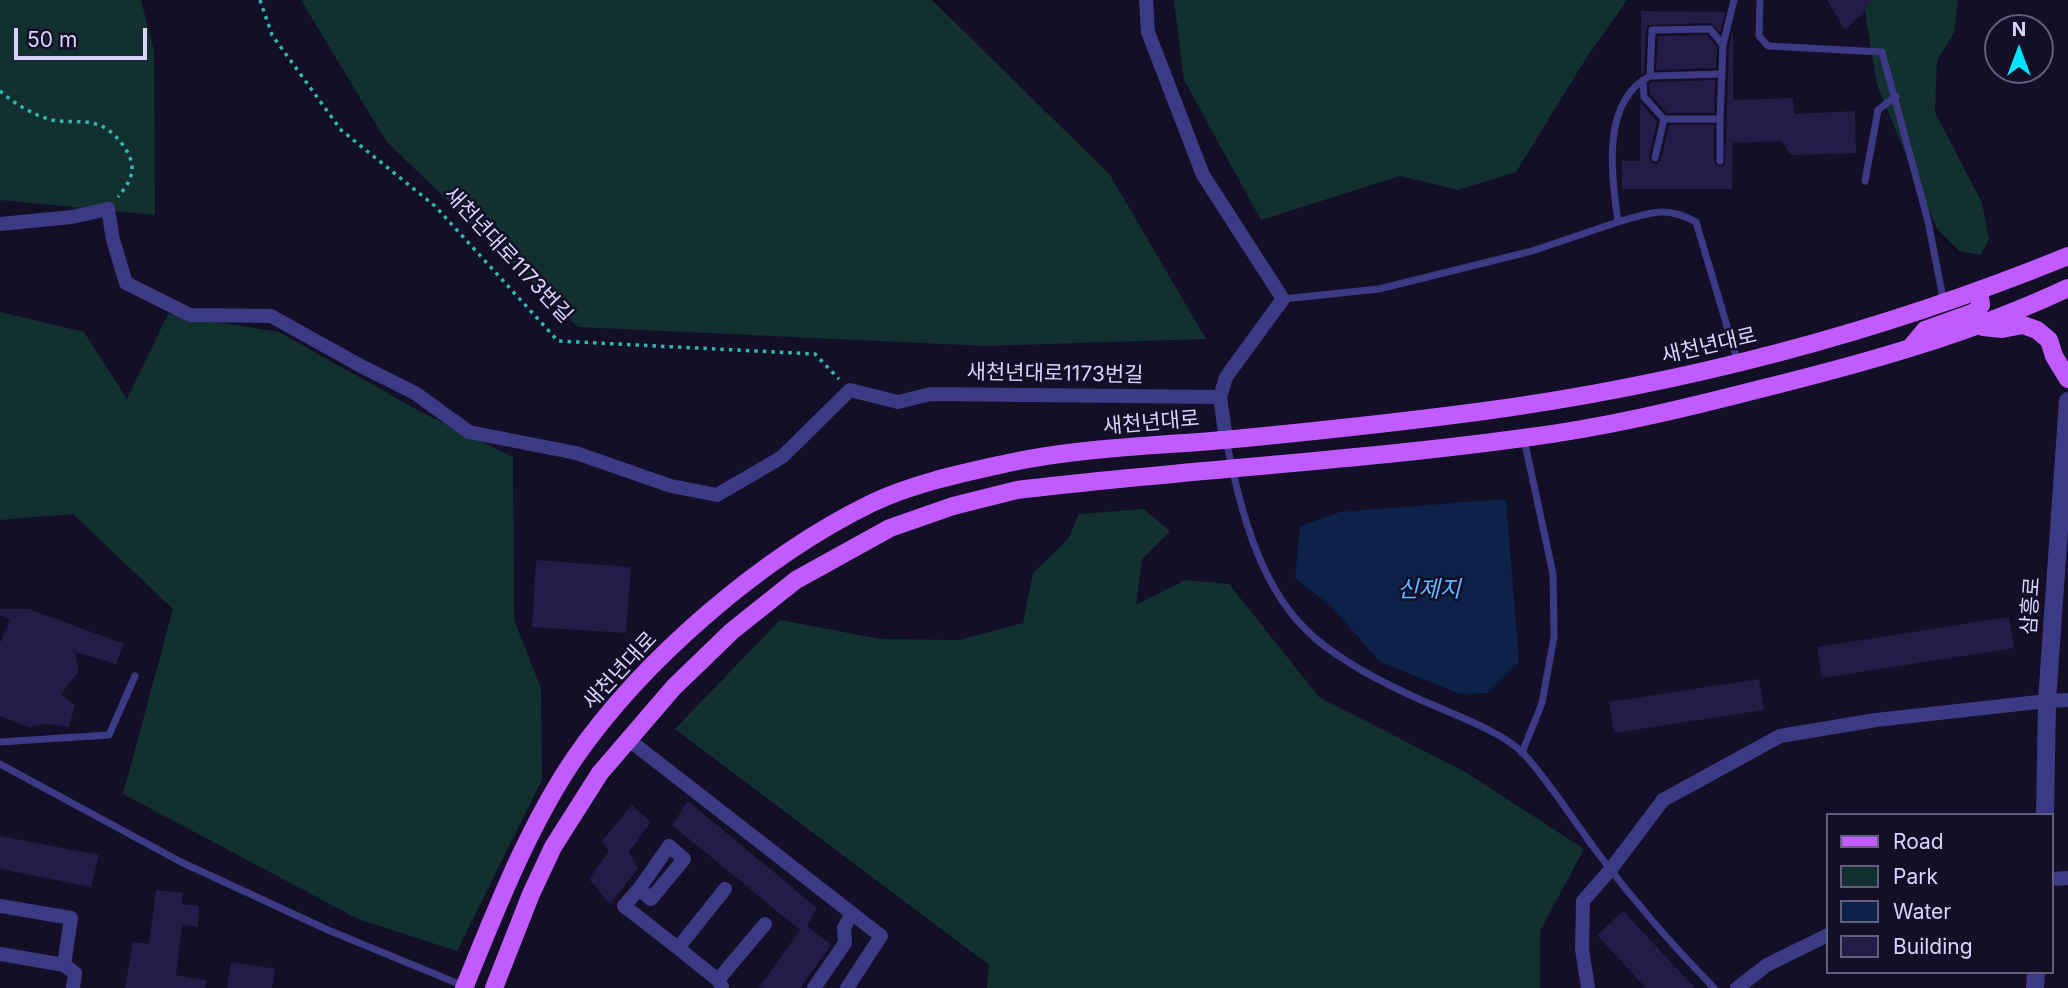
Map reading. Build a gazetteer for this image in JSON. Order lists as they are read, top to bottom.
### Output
{
  "streets": {
    "main road": ["새천년대로"],
    "street": ["새천년대로1173번길", "삼흥로"]
  },
  "water": ["신제지"],
  "legend": [
    "Road",
    "Park",
    "Water",
    "Building"
  ],
  "scale_bar": "50 m",
  "north": "top"
}
